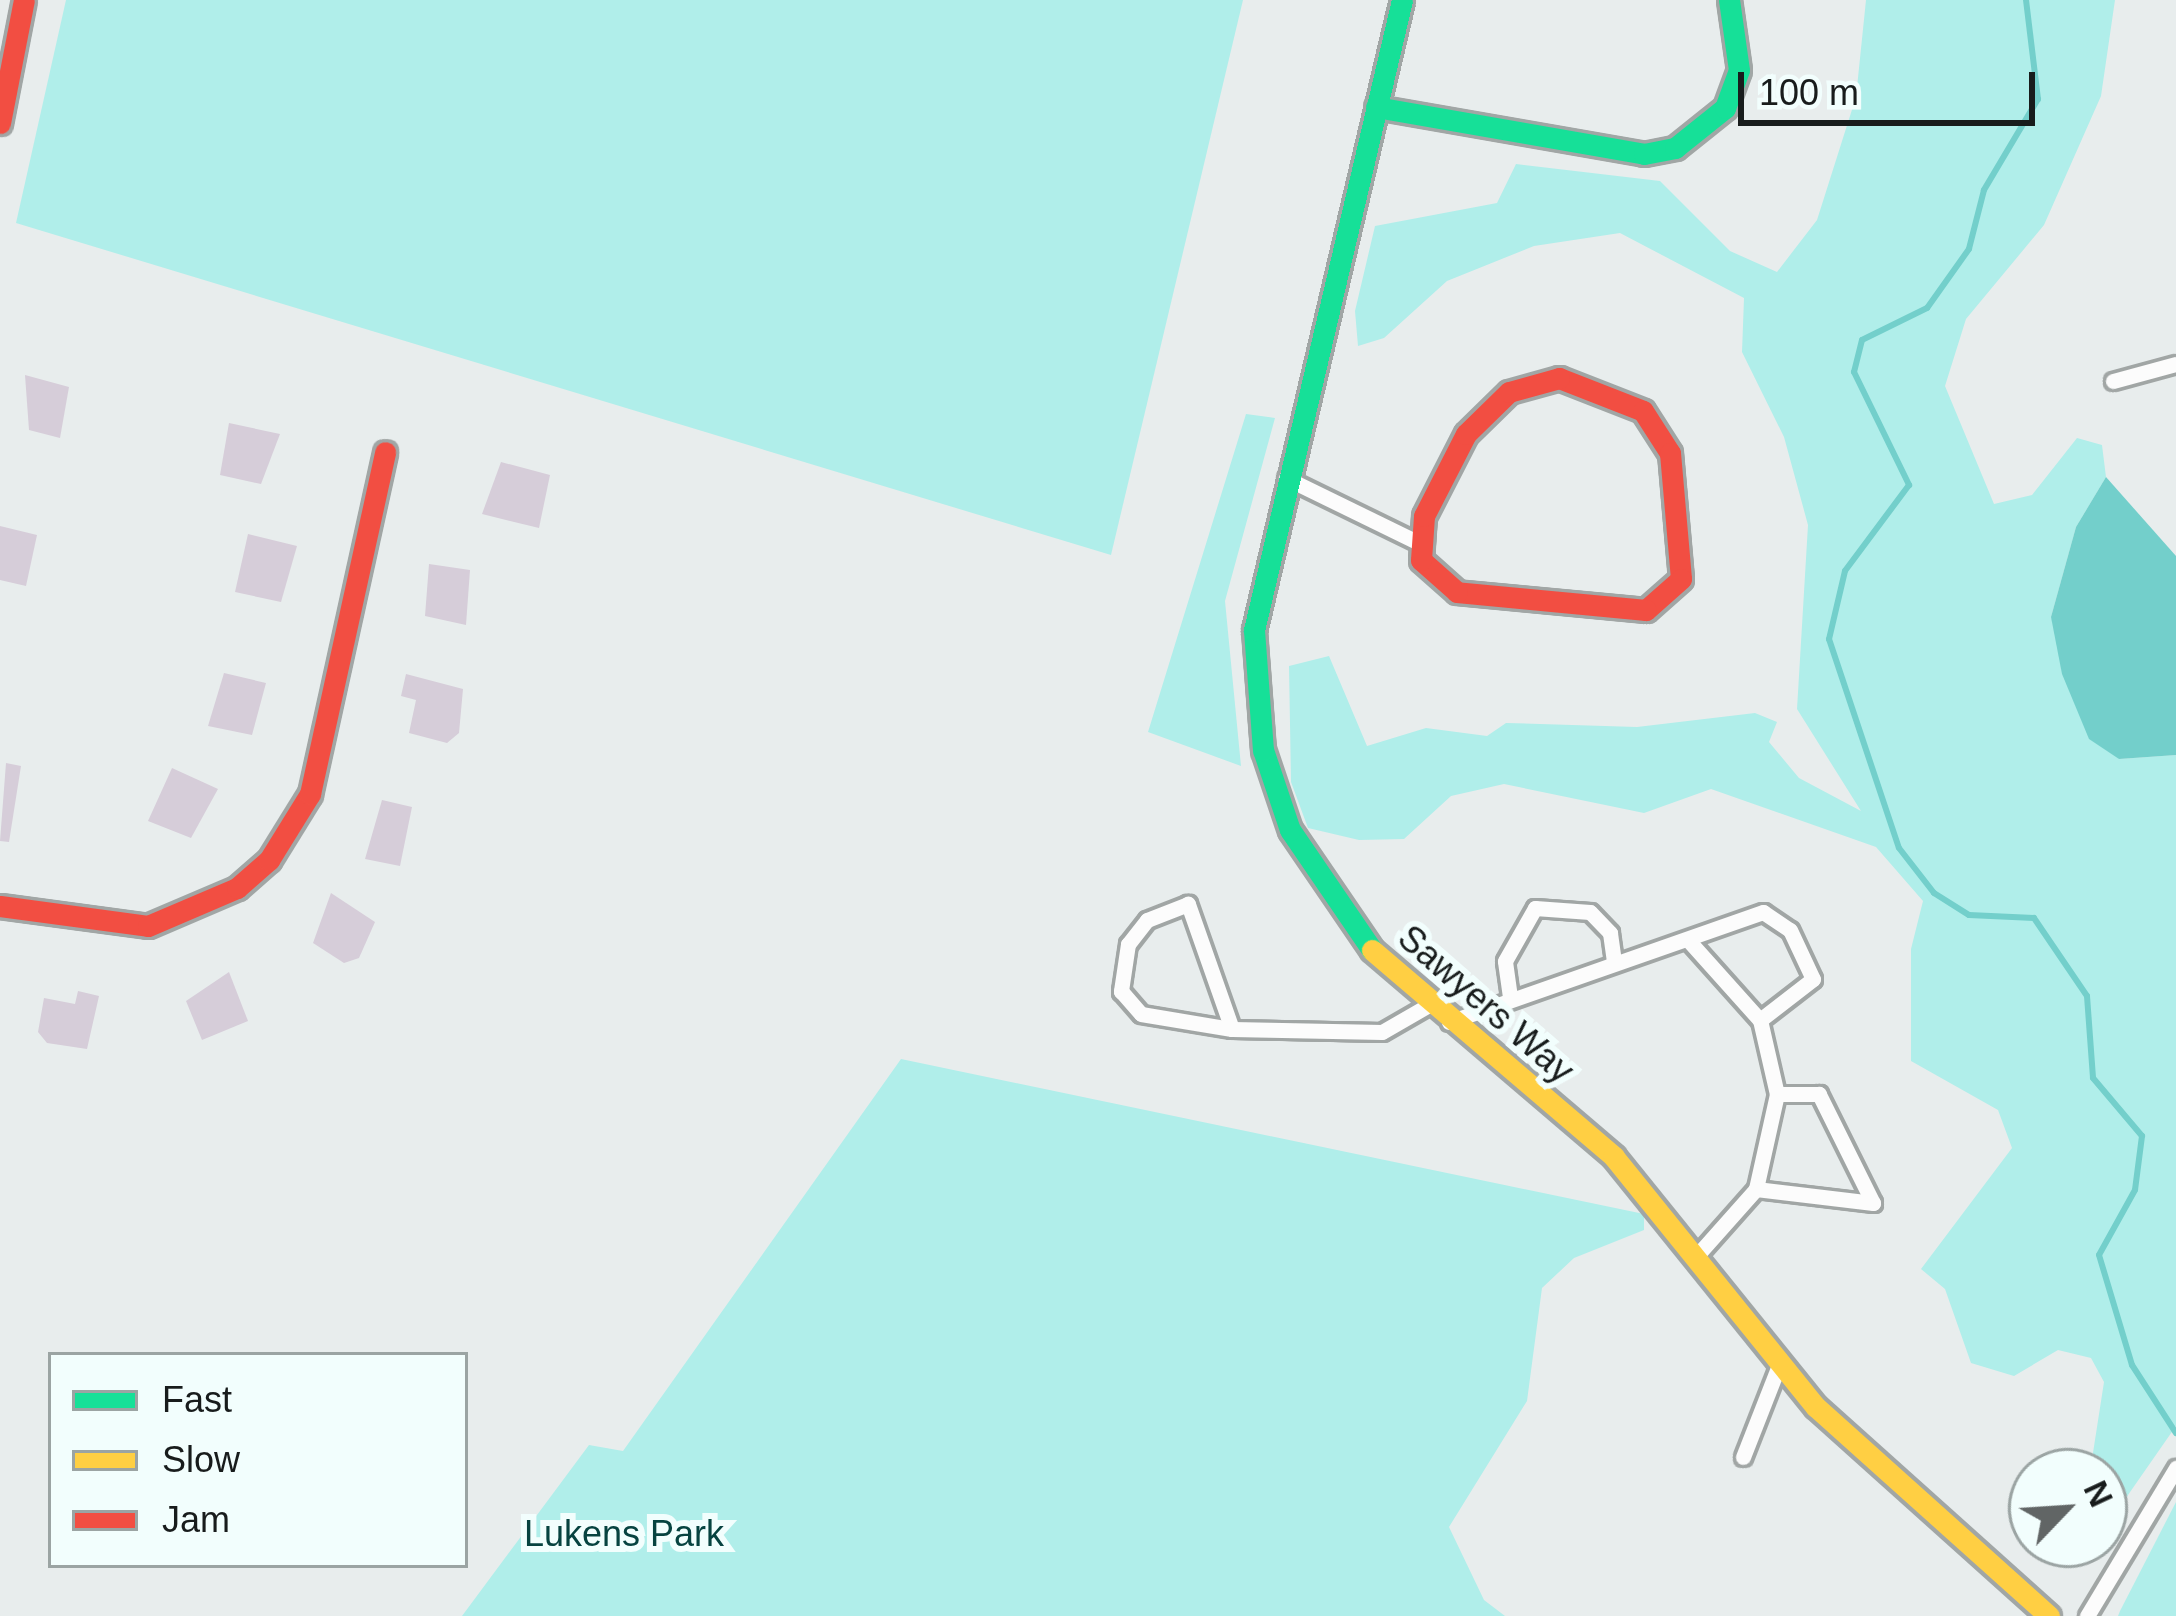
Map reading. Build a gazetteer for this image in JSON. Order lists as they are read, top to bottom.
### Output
{
  "streets": {
    "street": ["Sawyers Way"]
  },
  "parks": ["Lukens Park"],
  "legend": ["Fast", "Slow", "Jam"],
  "scale_bar": "100 m",
  "north": "top right"
}
